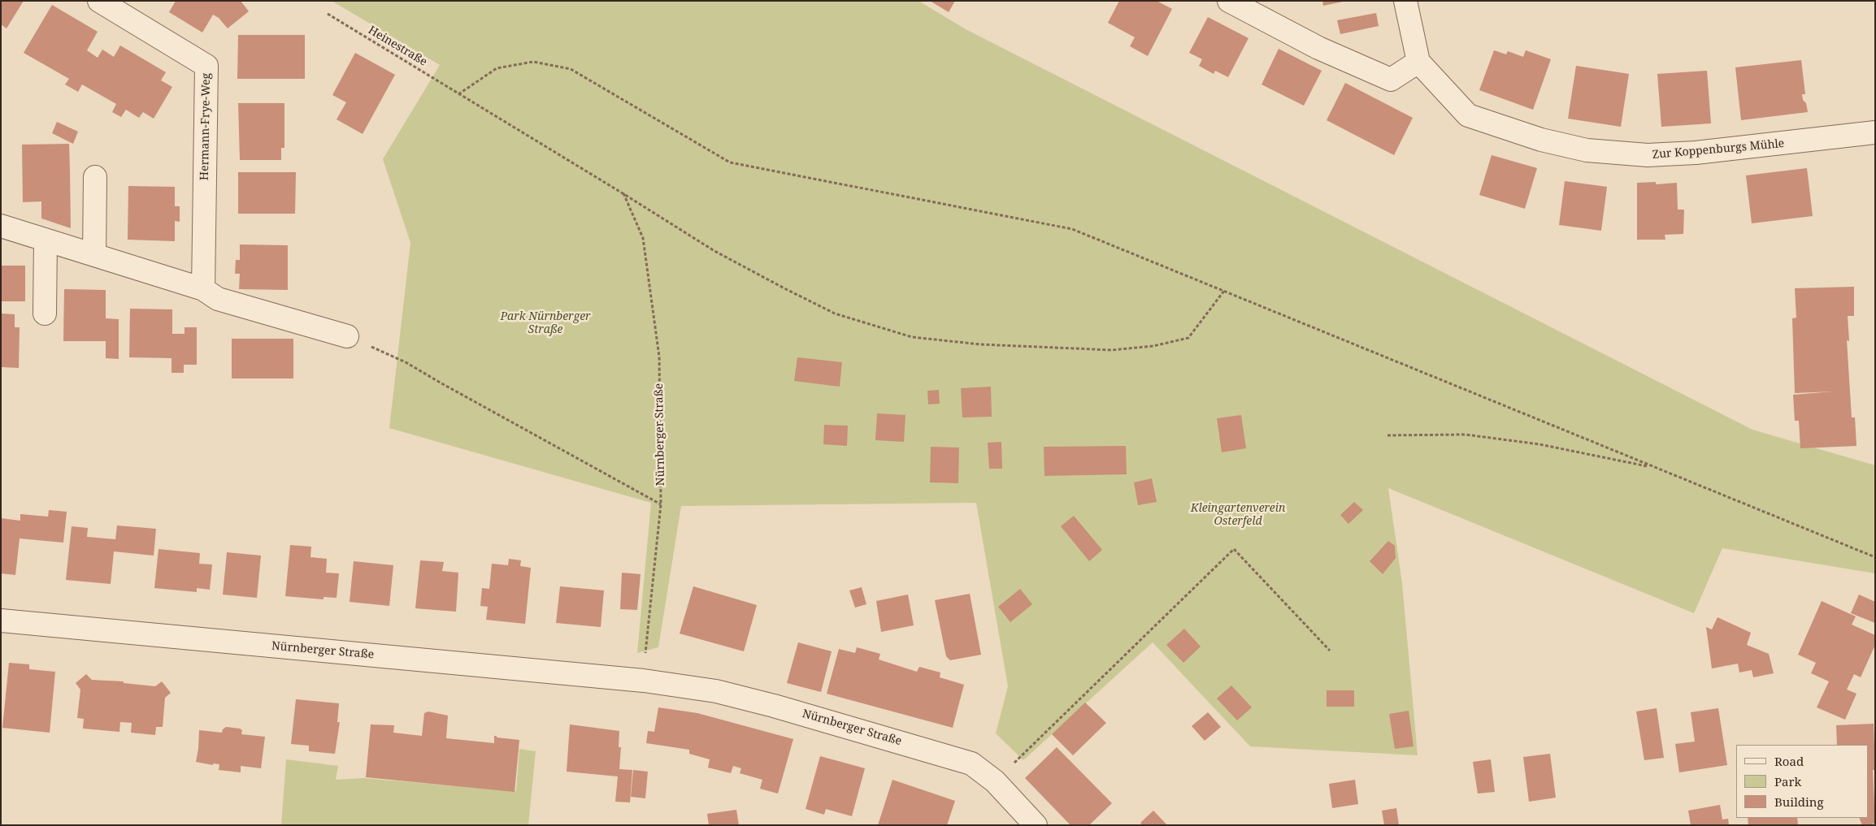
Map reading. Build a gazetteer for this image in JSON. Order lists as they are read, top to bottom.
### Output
{
  "streets": {
    "street": ["Hermann-Frye-Weg", "Zur Koppenburgs Mühle", "Nürnberger Straße"],
    "path": ["Heinestraße"]
  },
  "crossings": [
    ["Heinestraße", "Nürnberger Straße"]
  ],
  "parks": ["Park Nürnberger Straße", "Kleingartenverein Osterfeld"],
  "legend": ["Road", "Park", "Building"]
}
